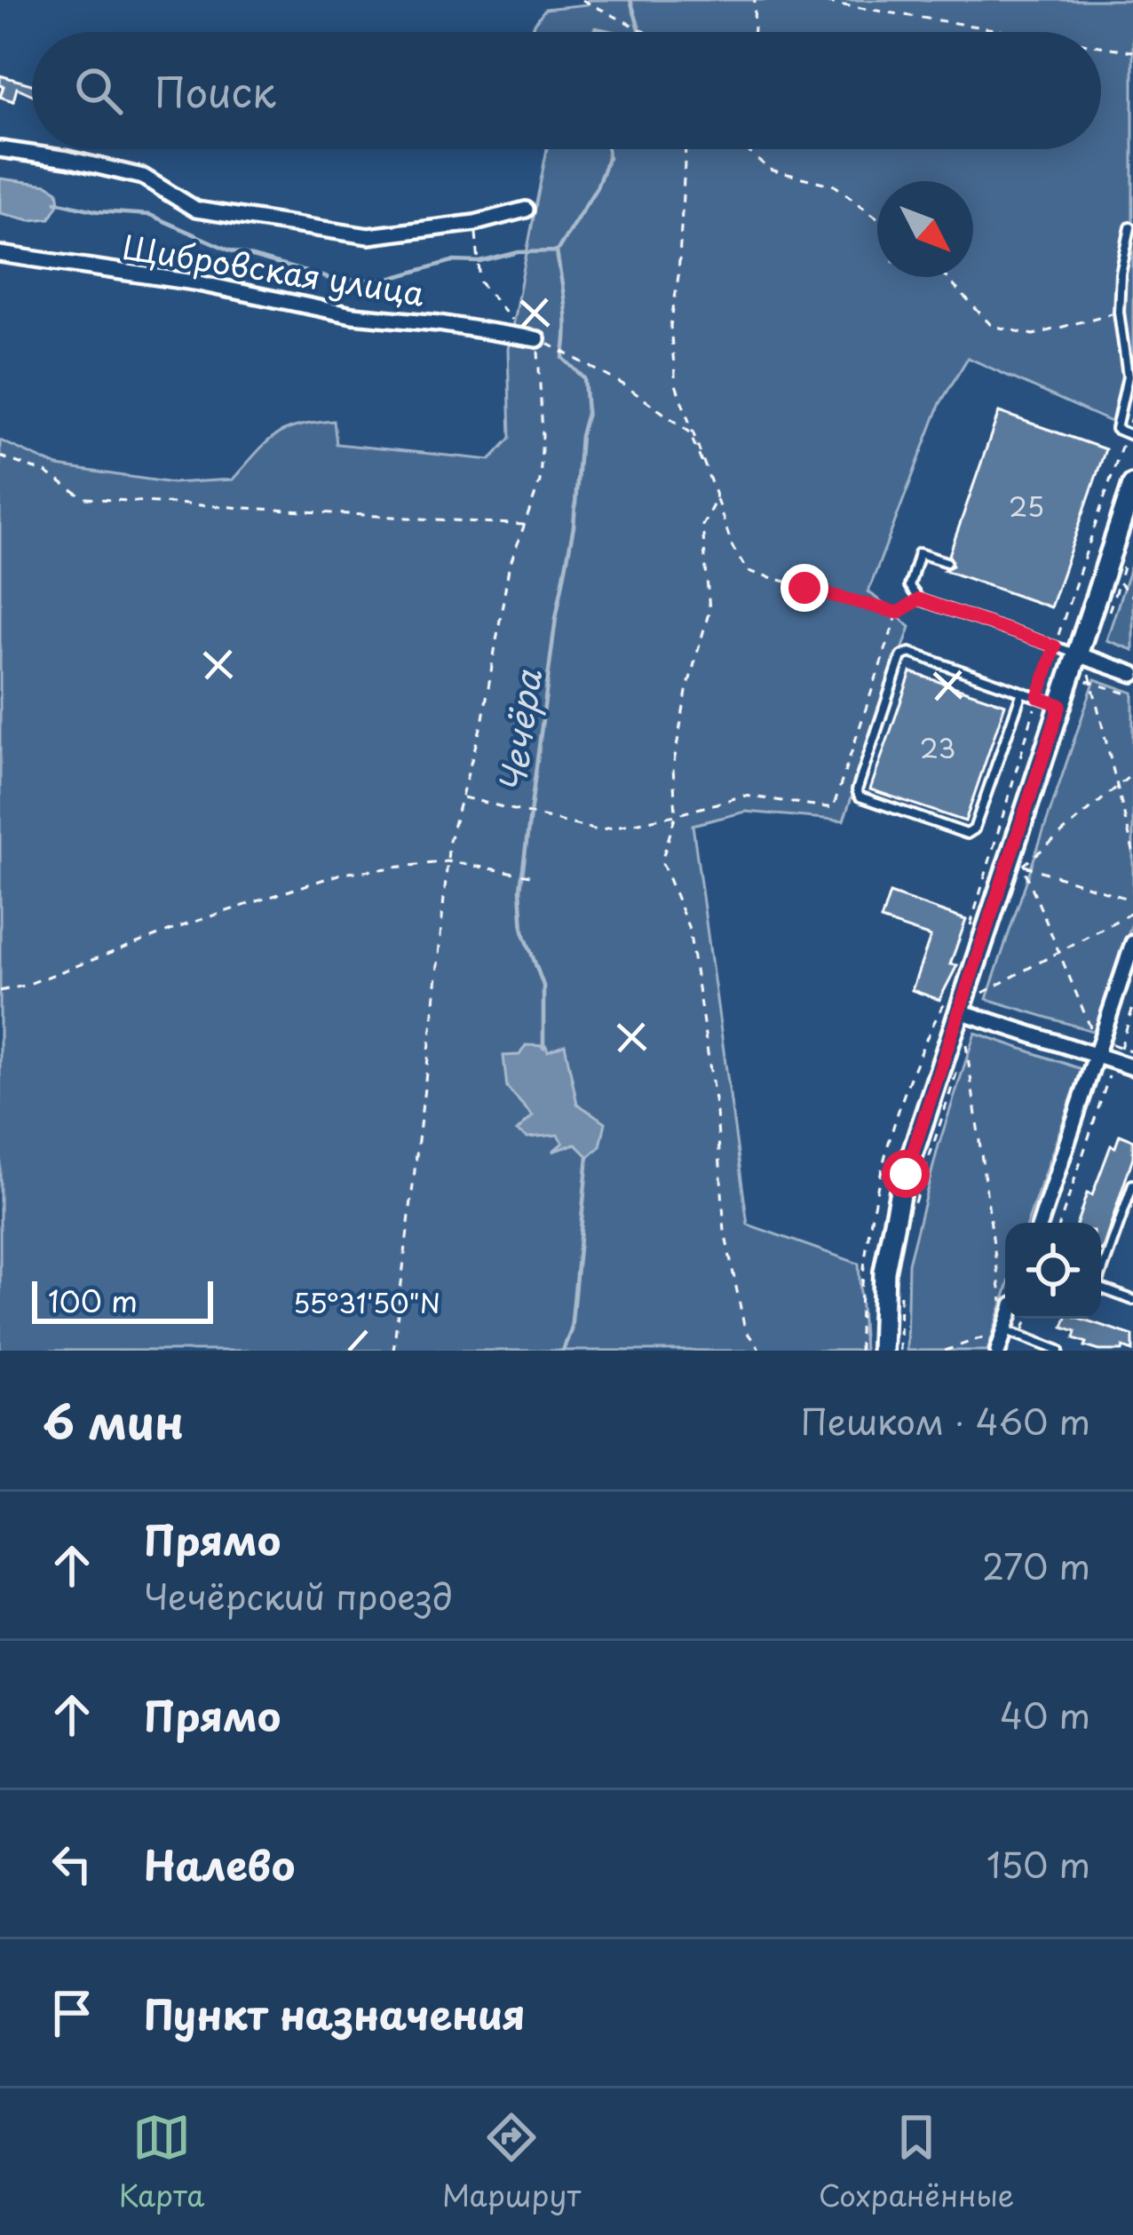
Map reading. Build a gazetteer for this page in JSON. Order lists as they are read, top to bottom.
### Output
{
  "streets": {
    "street": ["Щибровская улица"]
  },
  "water": ["Чечёра"],
  "house_numbers": ["25", "23"],
  "scale_bar": "100 m",
  "north": "bottom right",
  "page": {
    "search": "Поиск",
    "scale": "100 m",
    "heading": ["6 мин", "Пешком · 460 m"],
    "list": [
      ["Прямо", "Чечёрский проезд", "270 m"],
      ["Прямо", "40 m"],
      ["Налево", "150 m"],
      "Пункт назначения"
    ],
    "nav": ["Карта", "Маршрут", "Сохранённые"]
  },
  "coordinates": ["55°31'50\"N"]
}
